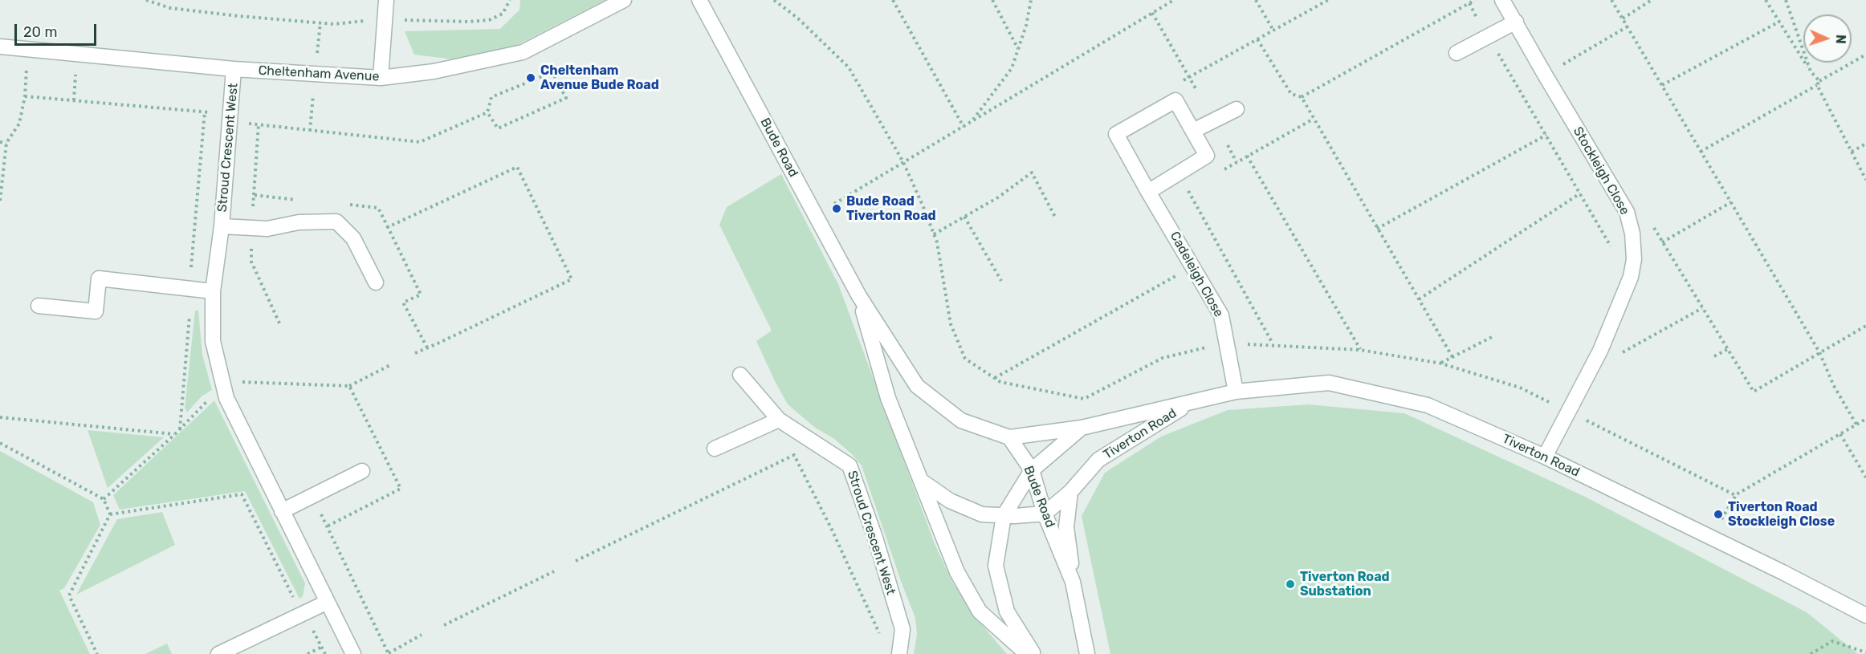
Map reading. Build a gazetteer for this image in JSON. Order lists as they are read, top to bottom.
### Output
{
  "streets": {
    "street": [
      "Cheltenham Avenue",
      "Stroud Crescent West",
      "Bude Road",
      "Stockleigh Close",
      "Cadeleigh Close",
      "Tiverton Road"
    ]
  },
  "crossings": [
    ["Cheltenham Avenue", "Stroud Crescent West"],
    ["Bude Road", "Tiverton Road"],
    ["Stockleigh Close", "Tiverton Road"],
    ["Cadeleigh Close", "Tiverton Road"]
  ],
  "places": [
    "Cheltenham Avenue Bude Road",
    "Bude Road Tiverton Road",
    "Tiverton Road Stockleigh Close",
    "Tiverton Road Substation"
  ],
  "scale_bar": "20 m",
  "north": "right"
}
